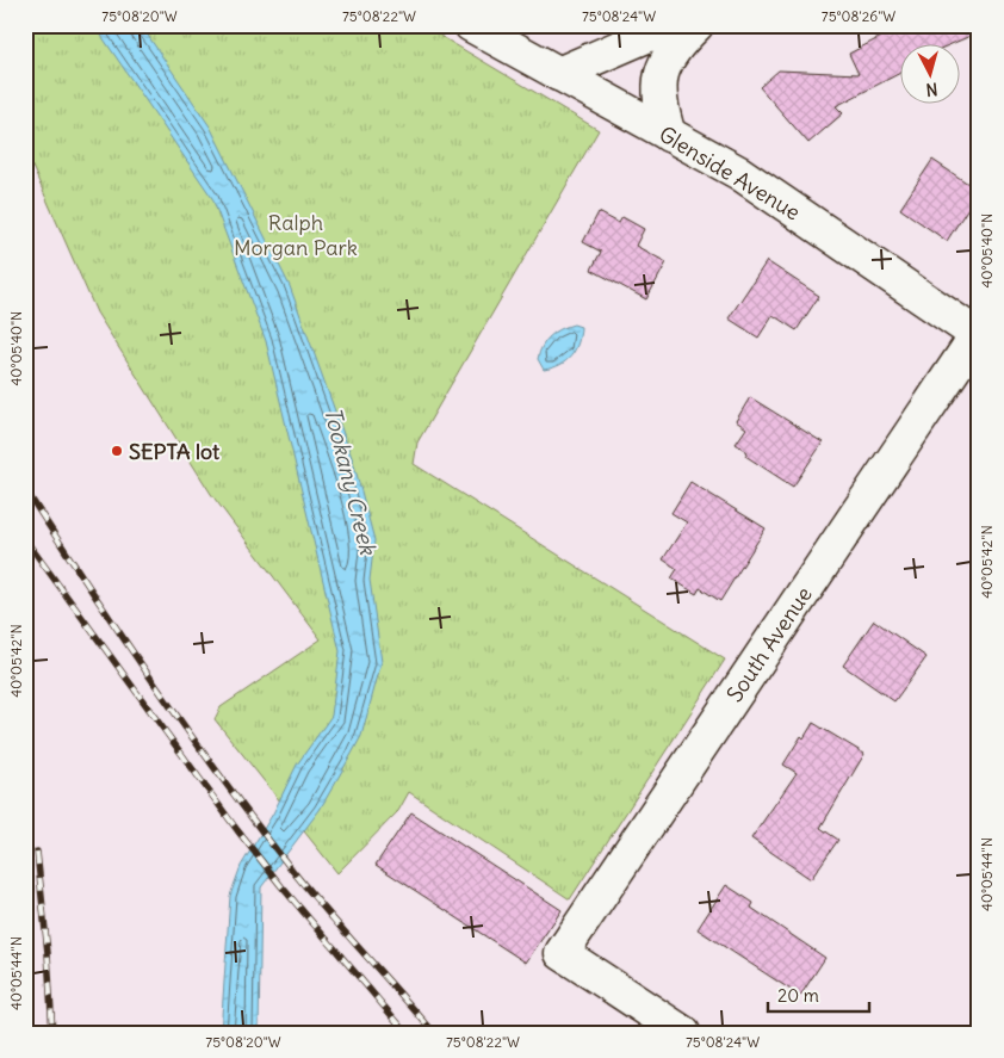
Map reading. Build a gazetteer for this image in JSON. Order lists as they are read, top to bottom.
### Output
{
  "streets": {
    "street": ["Glenside Avenue", "South Avenue"]
  },
  "crossings": [
    ["Glenside Avenue", "South Avenue"]
  ],
  "water": ["Tookany Creek"],
  "parks": ["Ralph Morgan Park"],
  "places": ["SEPTA lot"],
  "scale_bar": "20 m",
  "north": "bottom",
  "coordinates": [
    "75°08'20\"W",
    "75°08'22\"W",
    "75°08'24\"W",
    "75°08'26\"W",
    "40°05'40\"N",
    "40°05'42\"N",
    "40°05'44\"N"
  ]
}
